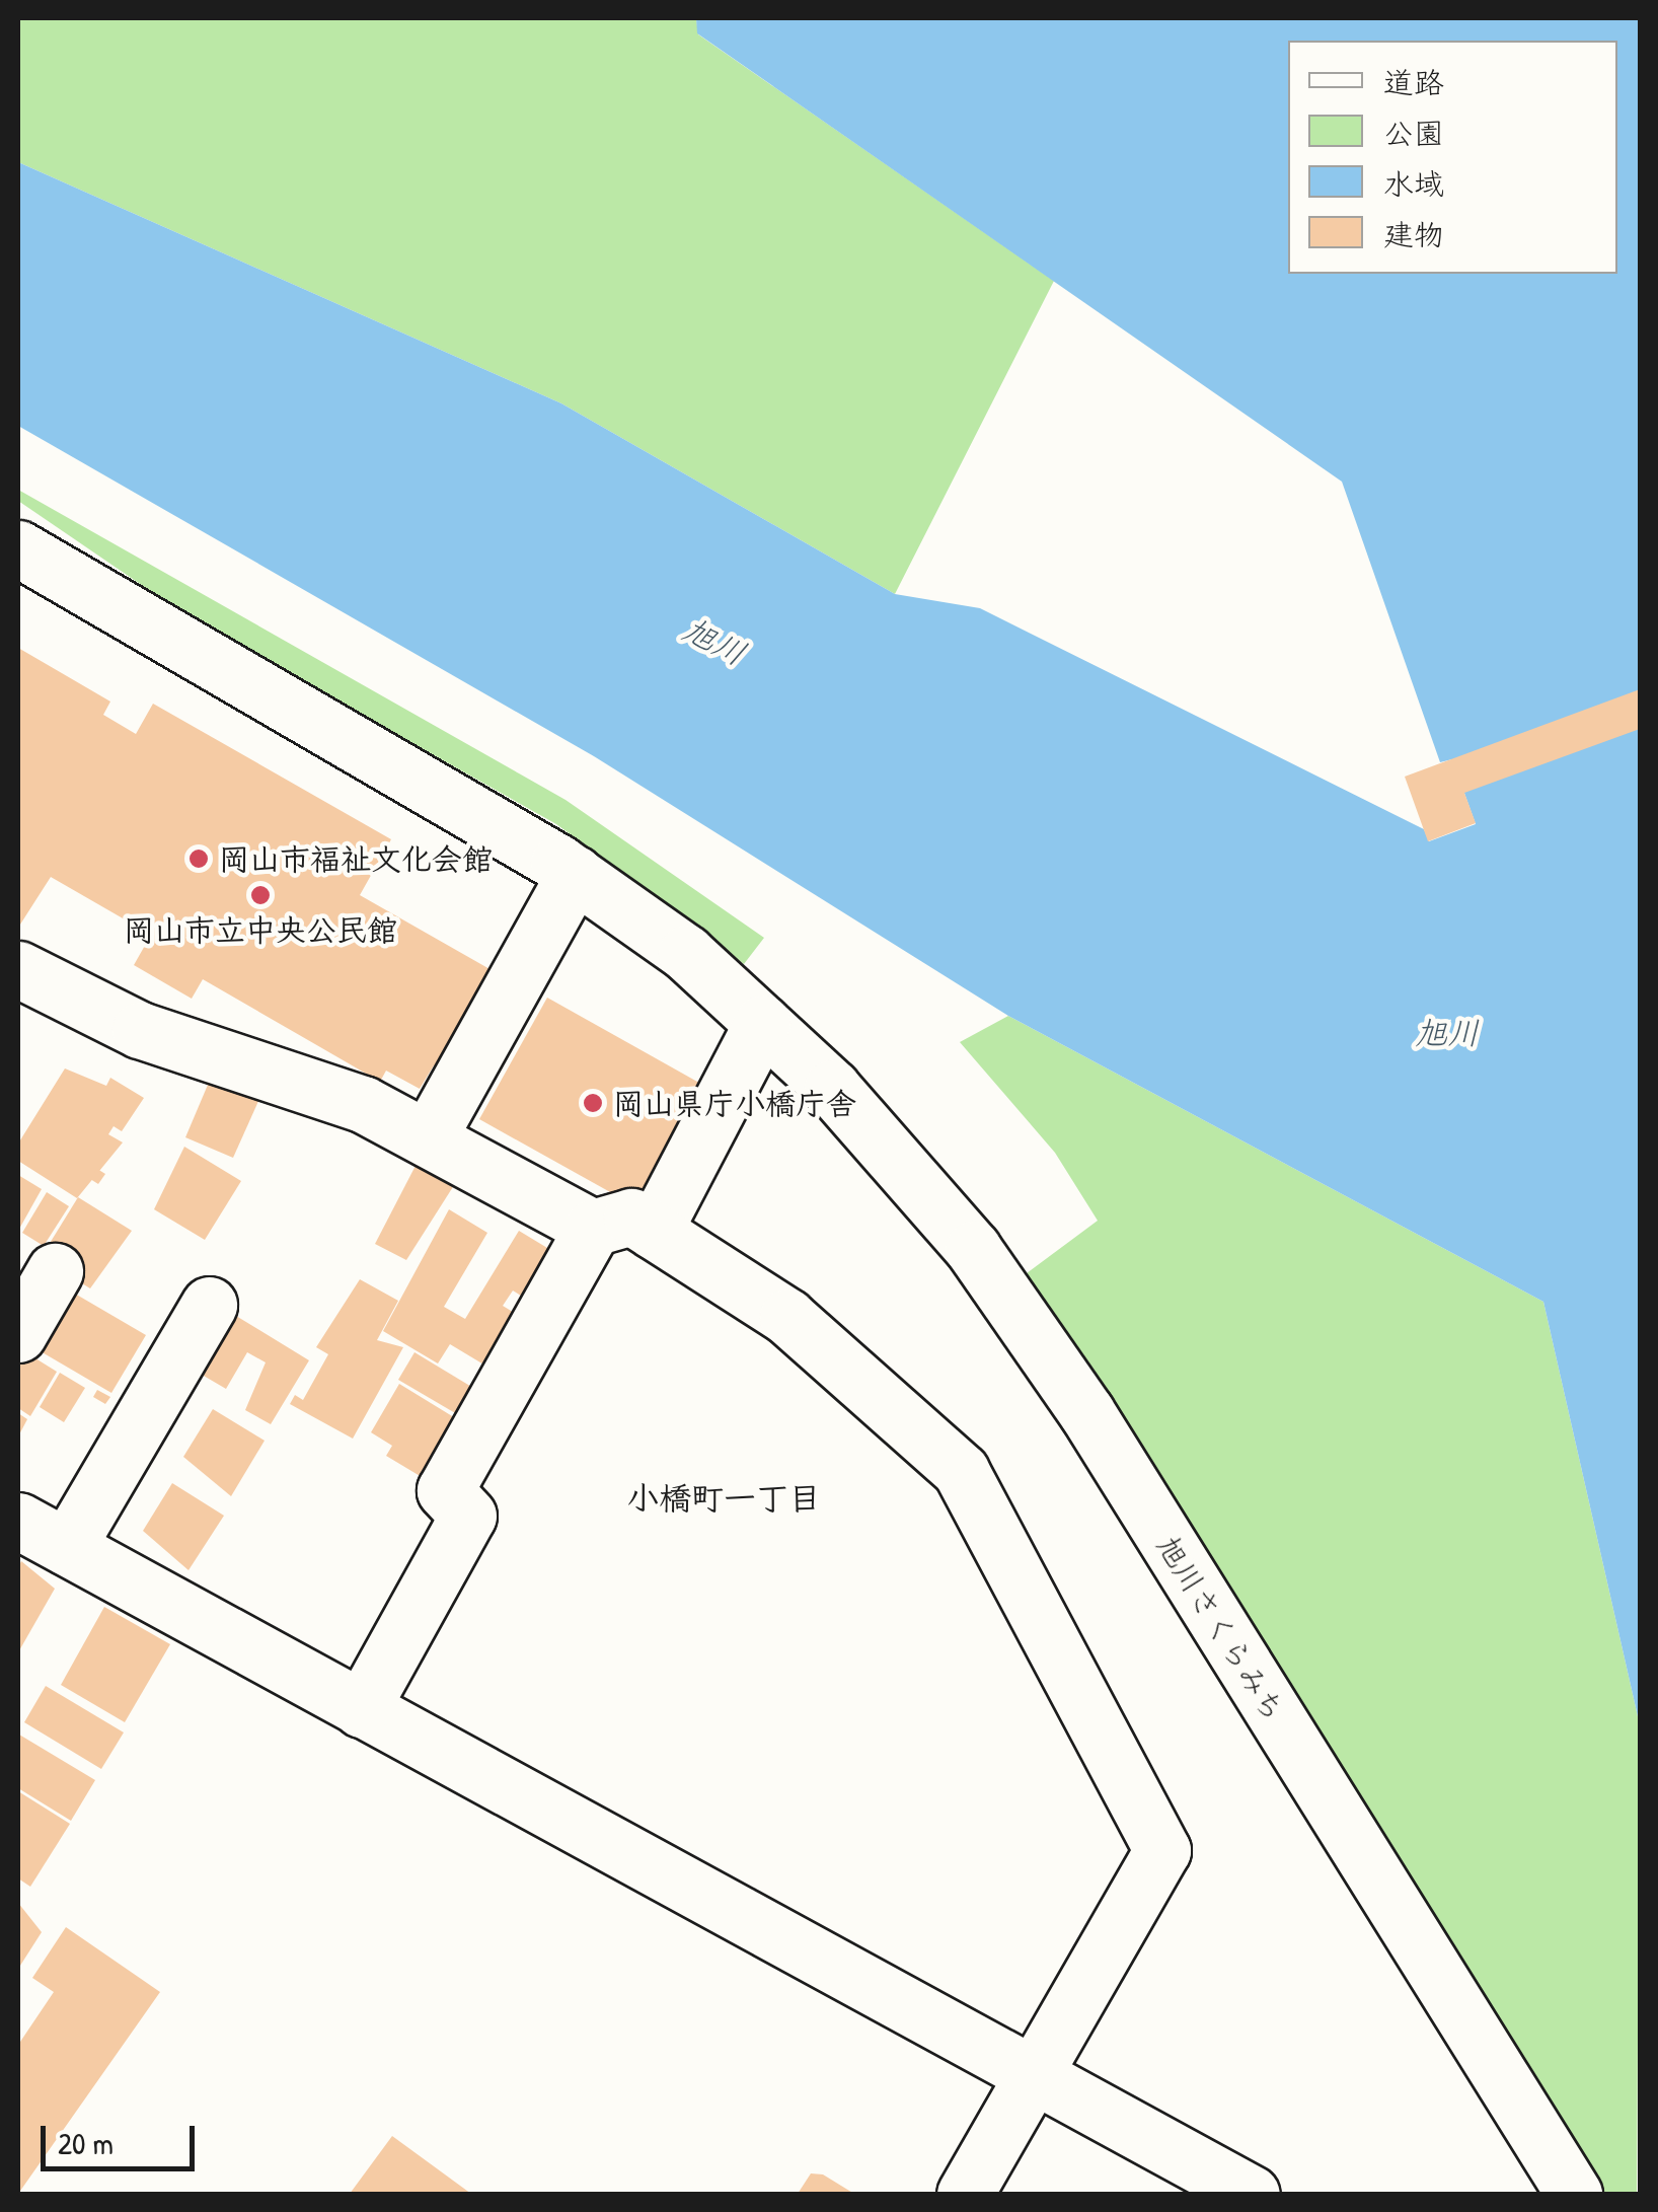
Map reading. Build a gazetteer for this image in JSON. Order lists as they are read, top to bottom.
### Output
{
  "streets": {
    "street": ["旭川さくらみち"]
  },
  "districts": ["小橋町一丁目"],
  "water": ["旭川"],
  "places": ["岡山市福祉文化会館", "岡山市立中央公民館", "岡山県庁小橋庁舎"],
  "legend": [
    "道路",
    "公園",
    "水域",
    "建物"
  ],
  "scale_bar": "20 m"
}
